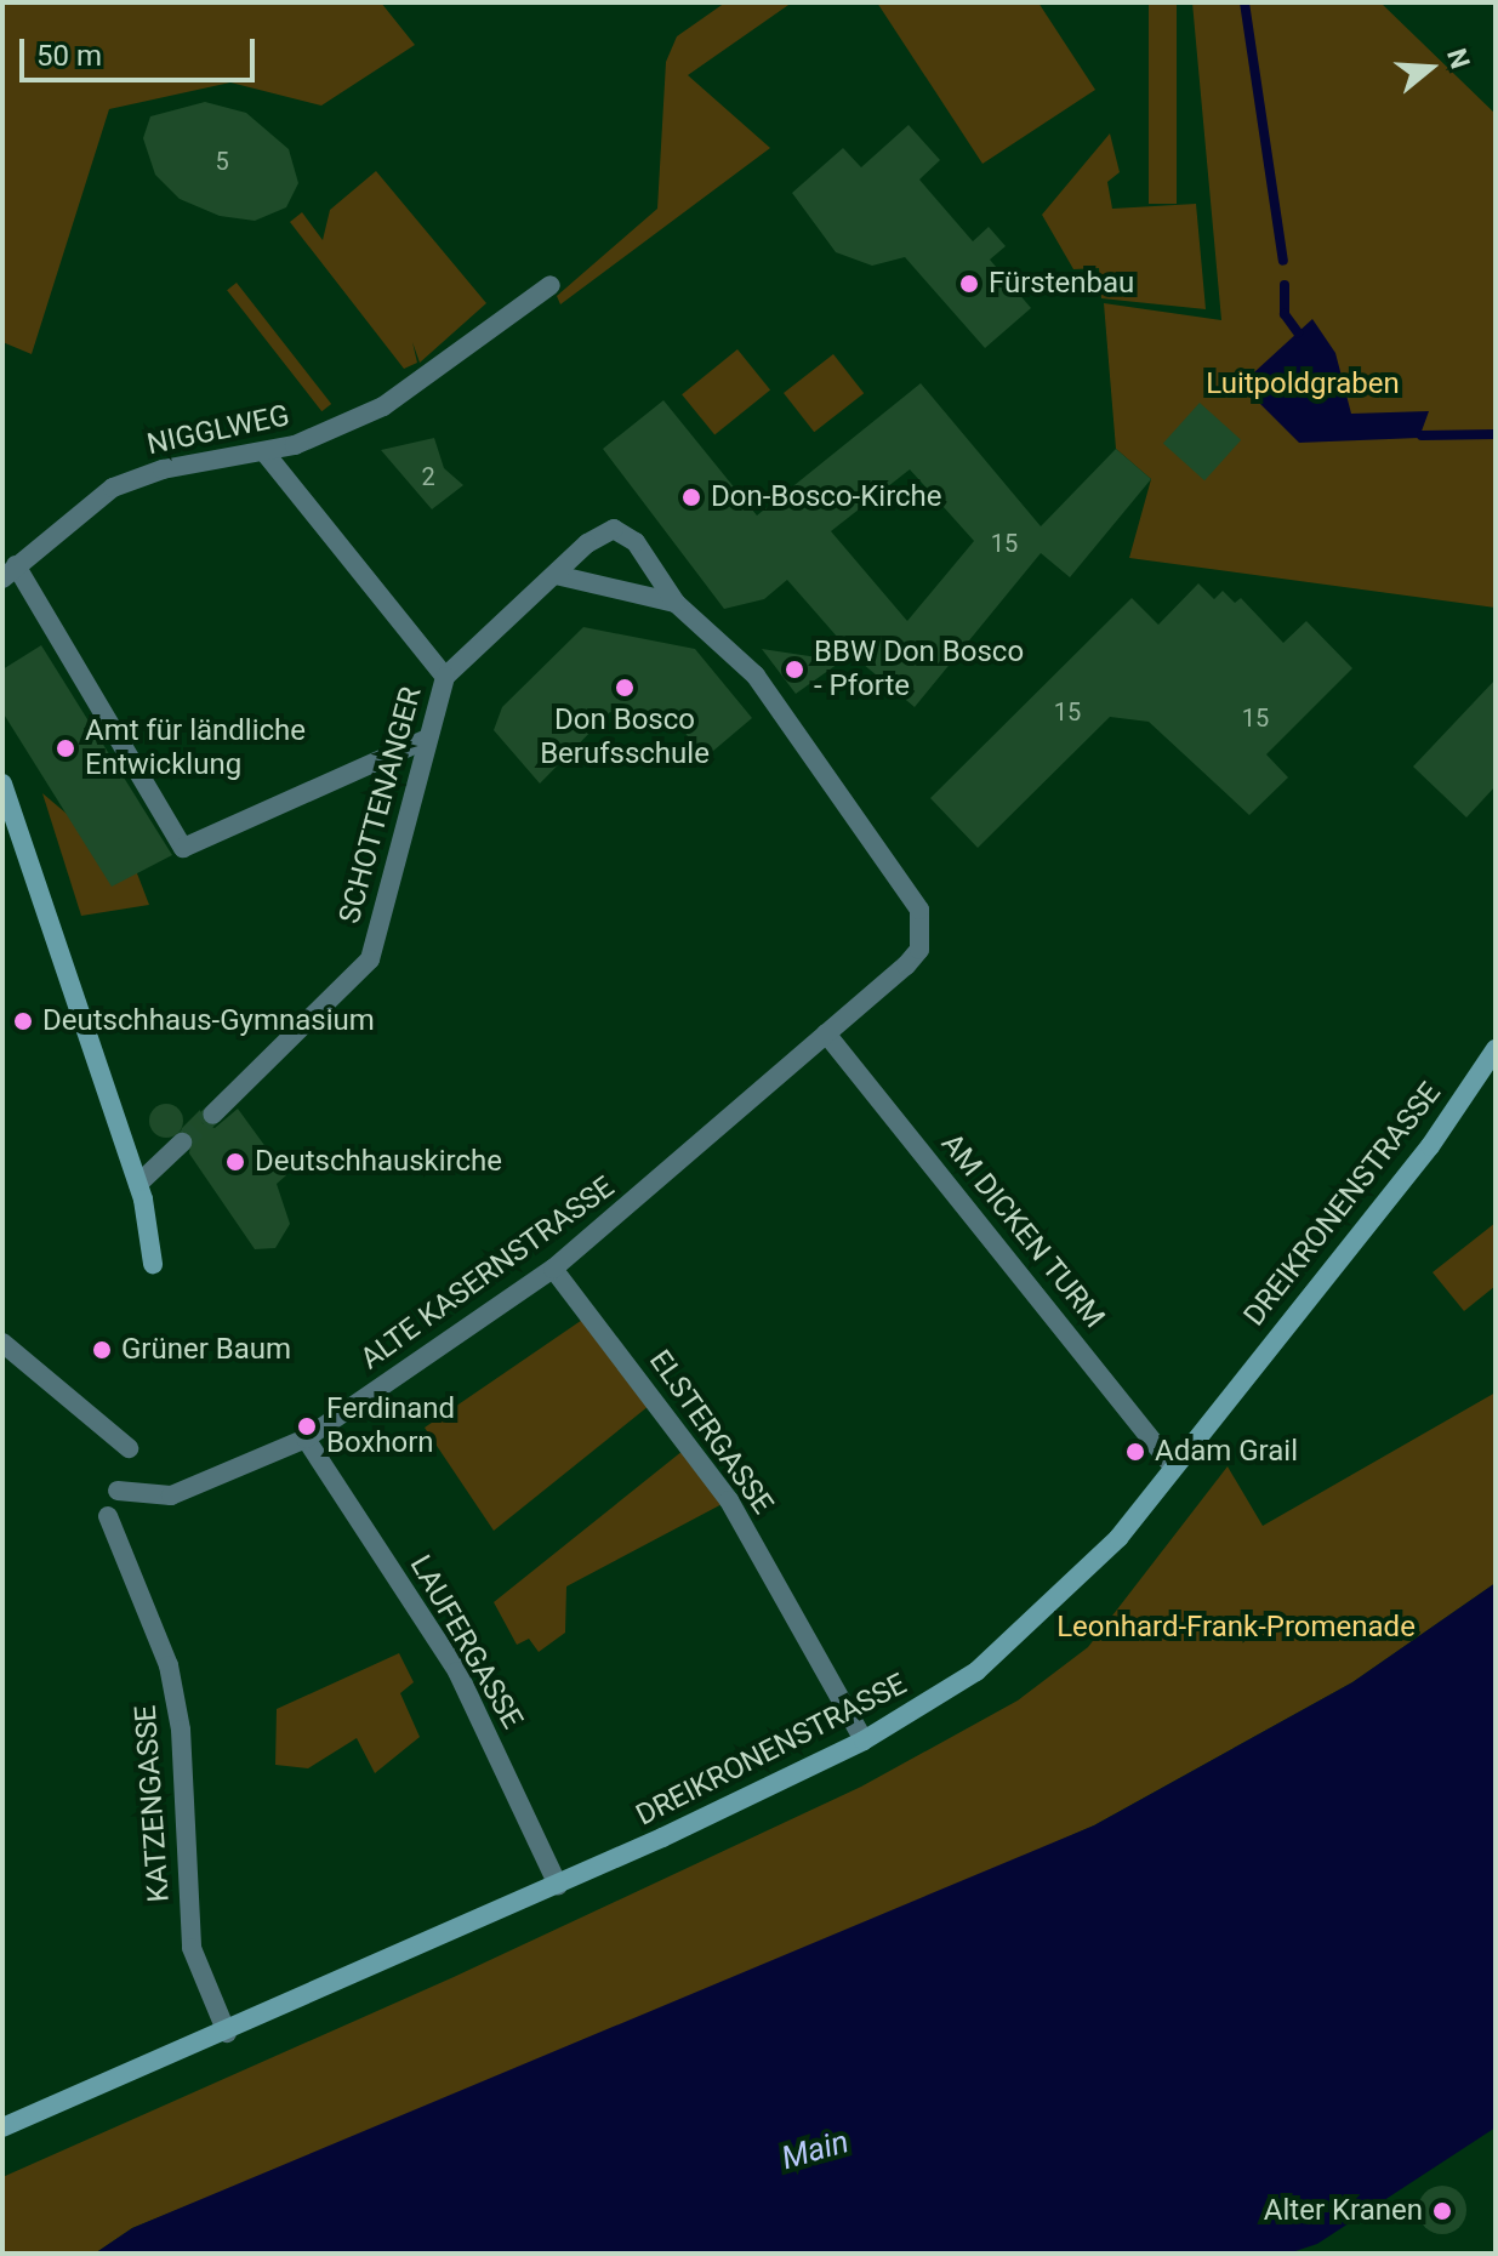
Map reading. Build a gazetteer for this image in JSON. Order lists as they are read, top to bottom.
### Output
{
  "streets": {
    "main road": ["DREIKRONENSTRASSE"],
    "street": [
      "NIGGLWEG",
      "SCHOTTENANGER",
      "AM DICKEN TURM",
      "ALTE KASERNSTRASSE",
      "ELSTERGASSE",
      "LAUFERGASSE",
      "KATZENGASSE"
    ]
  },
  "crossings": [
    ["NIGGLWEG", "SCHOTTENANGER"],
    ["SCHOTTENANGER", "ALTE KASERNSTRASSE"],
    ["DREIKRONENSTRASSE", "AM DICKEN TURM"],
    ["DREIKRONENSTRASSE", "ELSTERGASSE"],
    ["DREIKRONENSTRASSE", "LAUFERGASSE"],
    ["DREIKRONENSTRASSE", "KATZENGASSE"],
    ["AM DICKEN TURM", "ALTE KASERNSTRASSE"],
    ["ALTE KASERNSTRASSE", "ELSTERGASSE"],
    ["ALTE KASERNSTRASSE", "LAUFERGASSE"]
  ],
  "water": ["Main"],
  "parks": ["Luitpoldgraben", "Leonhard-Frank-Promenade"],
  "places": [
    "Fürstenbau",
    "Don-Bosco-Kirche",
    "BBW Don Bosco - Pforte",
    "Don Bosco Berufsschule",
    "Amt für ländliche Entwicklung",
    "Deutschhaus-Gymnasium",
    "Deutschhauskirche",
    "Grüner Baum",
    "Ferdinand Boxhorn",
    "Adam Grail",
    "Alter Kranen"
  ],
  "house_numbers": [
    "5",
    "2",
    "15",
    "15",
    "15"
  ],
  "scale_bar": "50 m",
  "north": "right"
}
